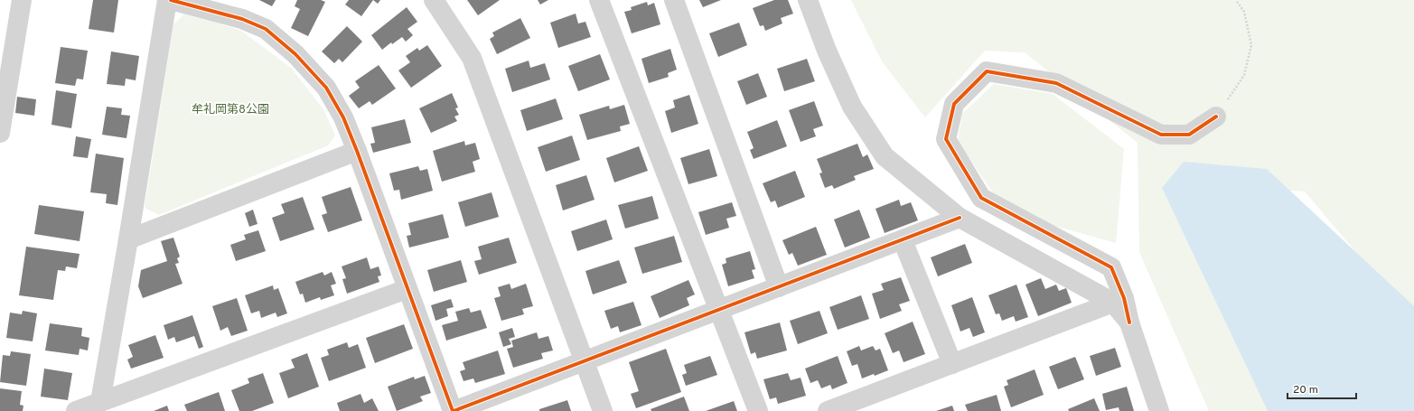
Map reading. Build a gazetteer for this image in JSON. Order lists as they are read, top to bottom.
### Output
{
  "parks": ["牟礼岡第8公園"],
  "scale_bar": "20 m"
}
